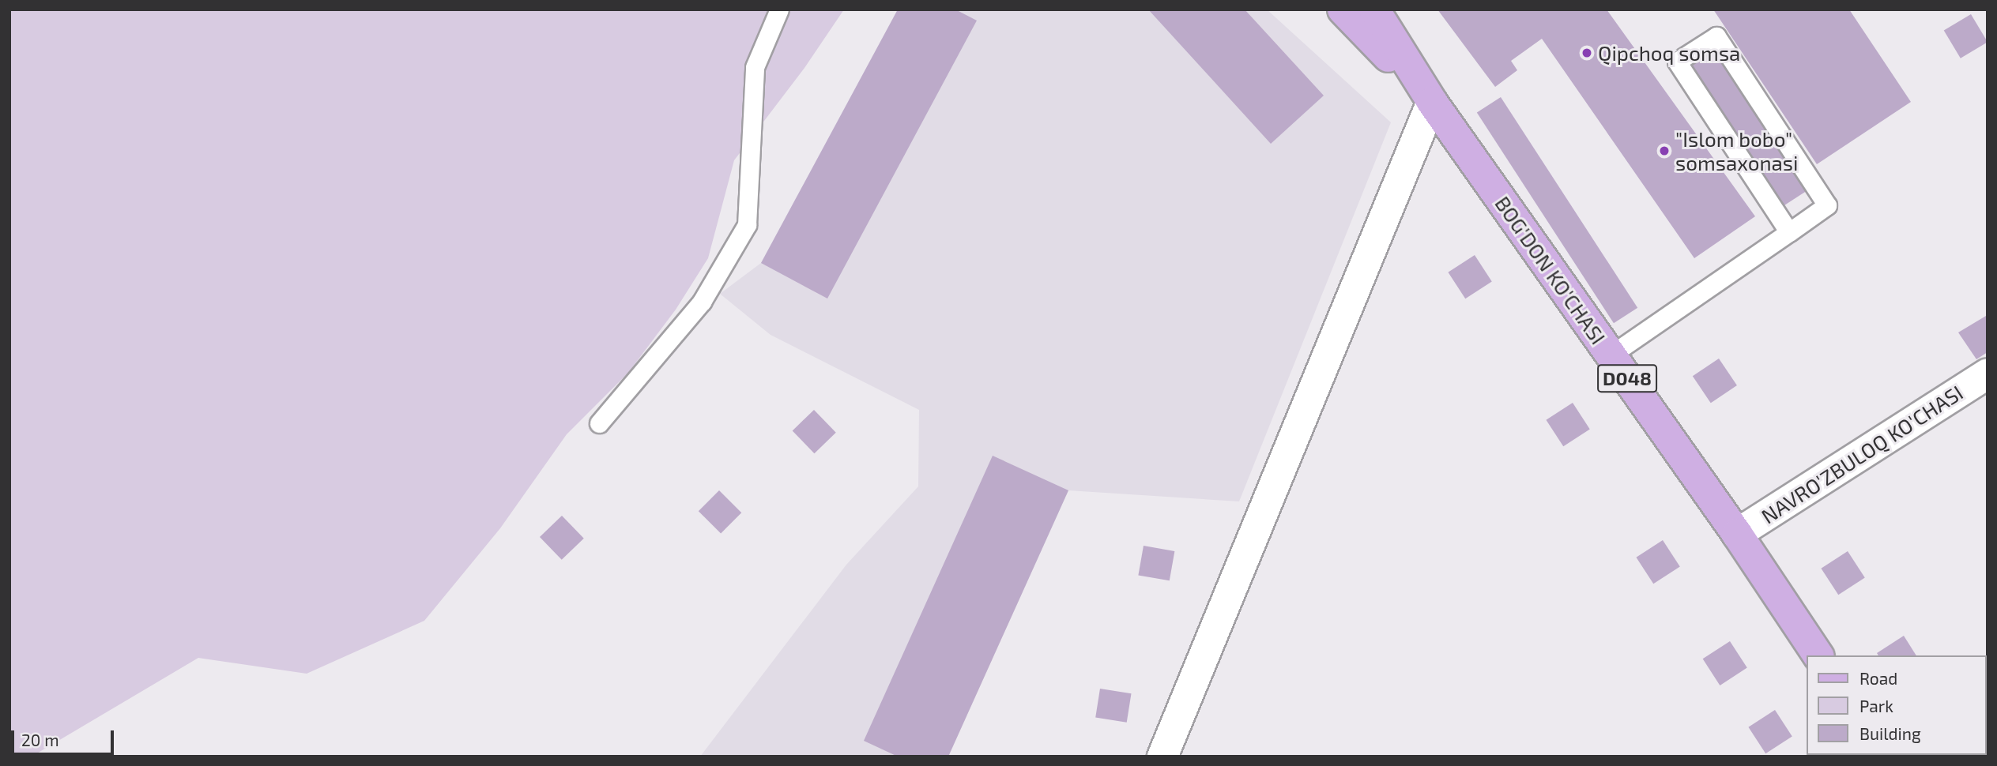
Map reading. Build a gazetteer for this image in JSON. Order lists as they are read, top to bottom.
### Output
{
  "streets": {
    "main road": ["BOG'DON KO'CHASI", "D048"],
    "street": ["NAVRO'ZBULOQ KO'CHASI"]
  },
  "crossings": [
    ["BOG'DON KO'CHASI", "NAVRO'ZBULOQ KO'CHASI"]
  ],
  "places": ["Qipchoq somsa", "\"Islom bobo\" somsaxonasi"],
  "legend": ["Road", "Park", "Building"],
  "scale_bar": "20 m"
}
